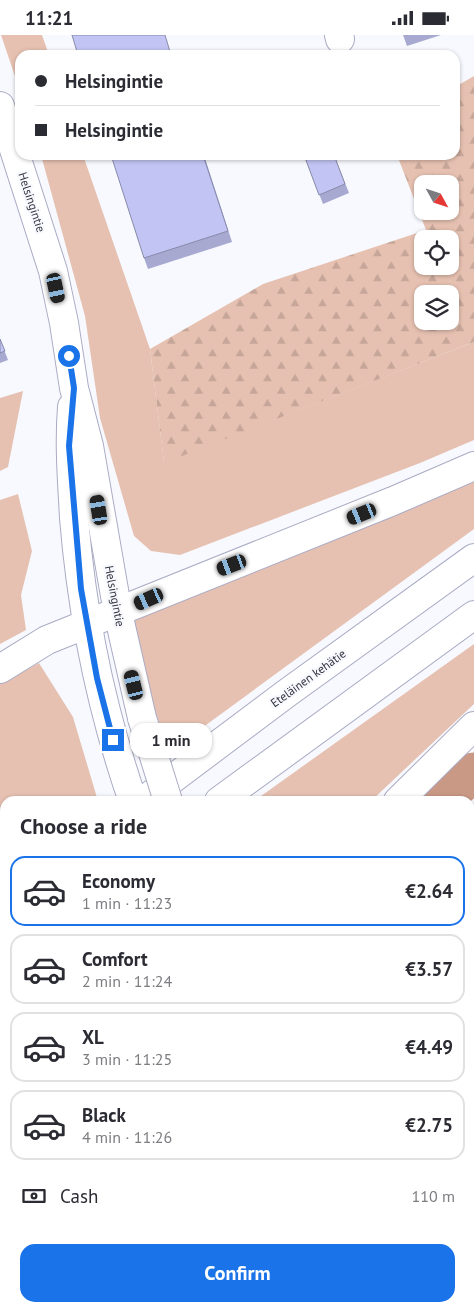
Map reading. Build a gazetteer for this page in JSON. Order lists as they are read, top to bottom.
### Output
{
  "streets": {
    "main road": ["Helsingintie", "Eteläinen kehätie"]
  },
  "north": "bottom right",
  "page": {
    "status": "11:21",
    "banner": ["Helsingintie", "Helsingintie"],
    "bubble": "1 min",
    "heading": "Choose a ride",
    "list": [
      {
        "name": "Economy",
        "note": "1 min · 11:23",
        "value": "€2.64"
      },
      {
        "name": "Comfort",
        "note": "2 min · 11:24",
        "value": "€3.57"
      },
      {
        "name": "XL",
        "note": "3 min · 11:25",
        "value": "€4.49"
      },
      {
        "name": "Black",
        "note": "4 min · 11:26",
        "value": "€2.75"
      }
    ],
    "pay": ["Cash", "110 m"],
    "buttons": "Confirm"
  }
}
